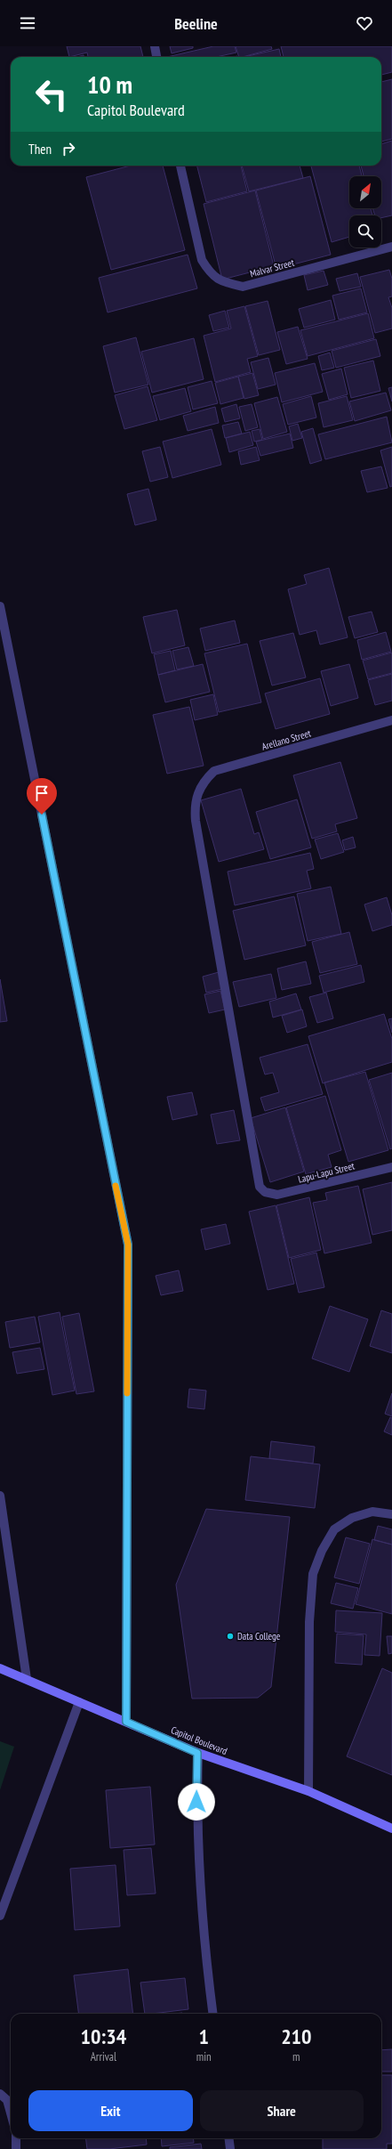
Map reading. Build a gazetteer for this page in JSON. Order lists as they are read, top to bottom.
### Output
{
  "streets": {
    "main road": ["Capitol Boulevard"],
    "street": ["Malvar Street", "Arellano Street", "Lapu-Lapu Street"]
  },
  "crossings": [
    ["Arellano Street", "Lapu-Lapu Street"]
  ],
  "places": ["Data College"],
  "north": "top right",
  "page": {
    "header": "Beeline",
    "turn": ["10 m", "Capitol Boulevard"],
    "then": "Then",
    "eta": [
      "10:34",
      "Arrival",
      "1",
      "min",
      "210",
      "m"
    ],
    "buttons": ["Exit", "Share"]
  }
}
